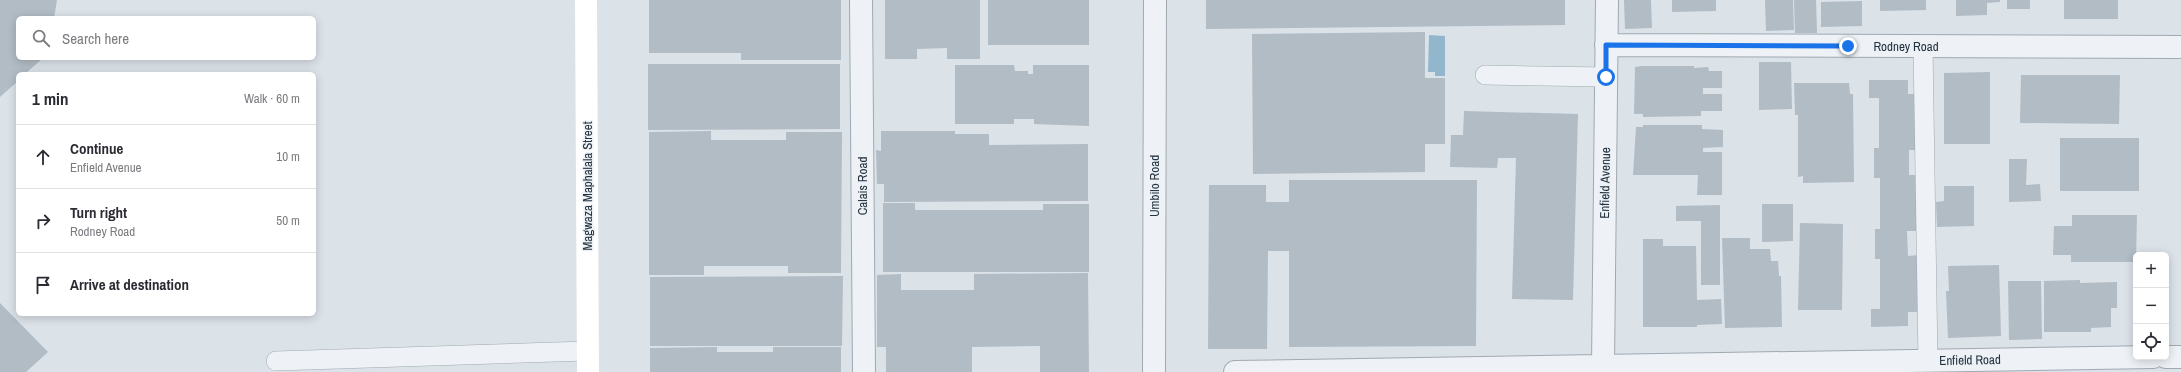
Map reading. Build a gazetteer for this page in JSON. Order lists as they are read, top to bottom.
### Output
{
  "streets": {
    "main road": ["Magwaza Maphalala Street"],
    "street": [
      "Rodney Road",
      "Enfield Avenue",
      "Calais Road",
      "Umbilo Road",
      "Enfield Road"
    ]
  },
  "crossings": [
    ["Rodney Road", "Enfield Avenue"],
    ["Enfield Avenue", "Enfield Road"]
  ],
  "page": {
    "search": "Search here",
    "heading": ["1 min", "Walk · 60 m"],
    "list": [
      ["Continue", "Enfield Avenue", "10 m"],
      ["Turn right", "Rodney Road", "50 m"],
      "Arrive at destination"
    ],
    "map_buttons": ["+", "−"]
  }
}
